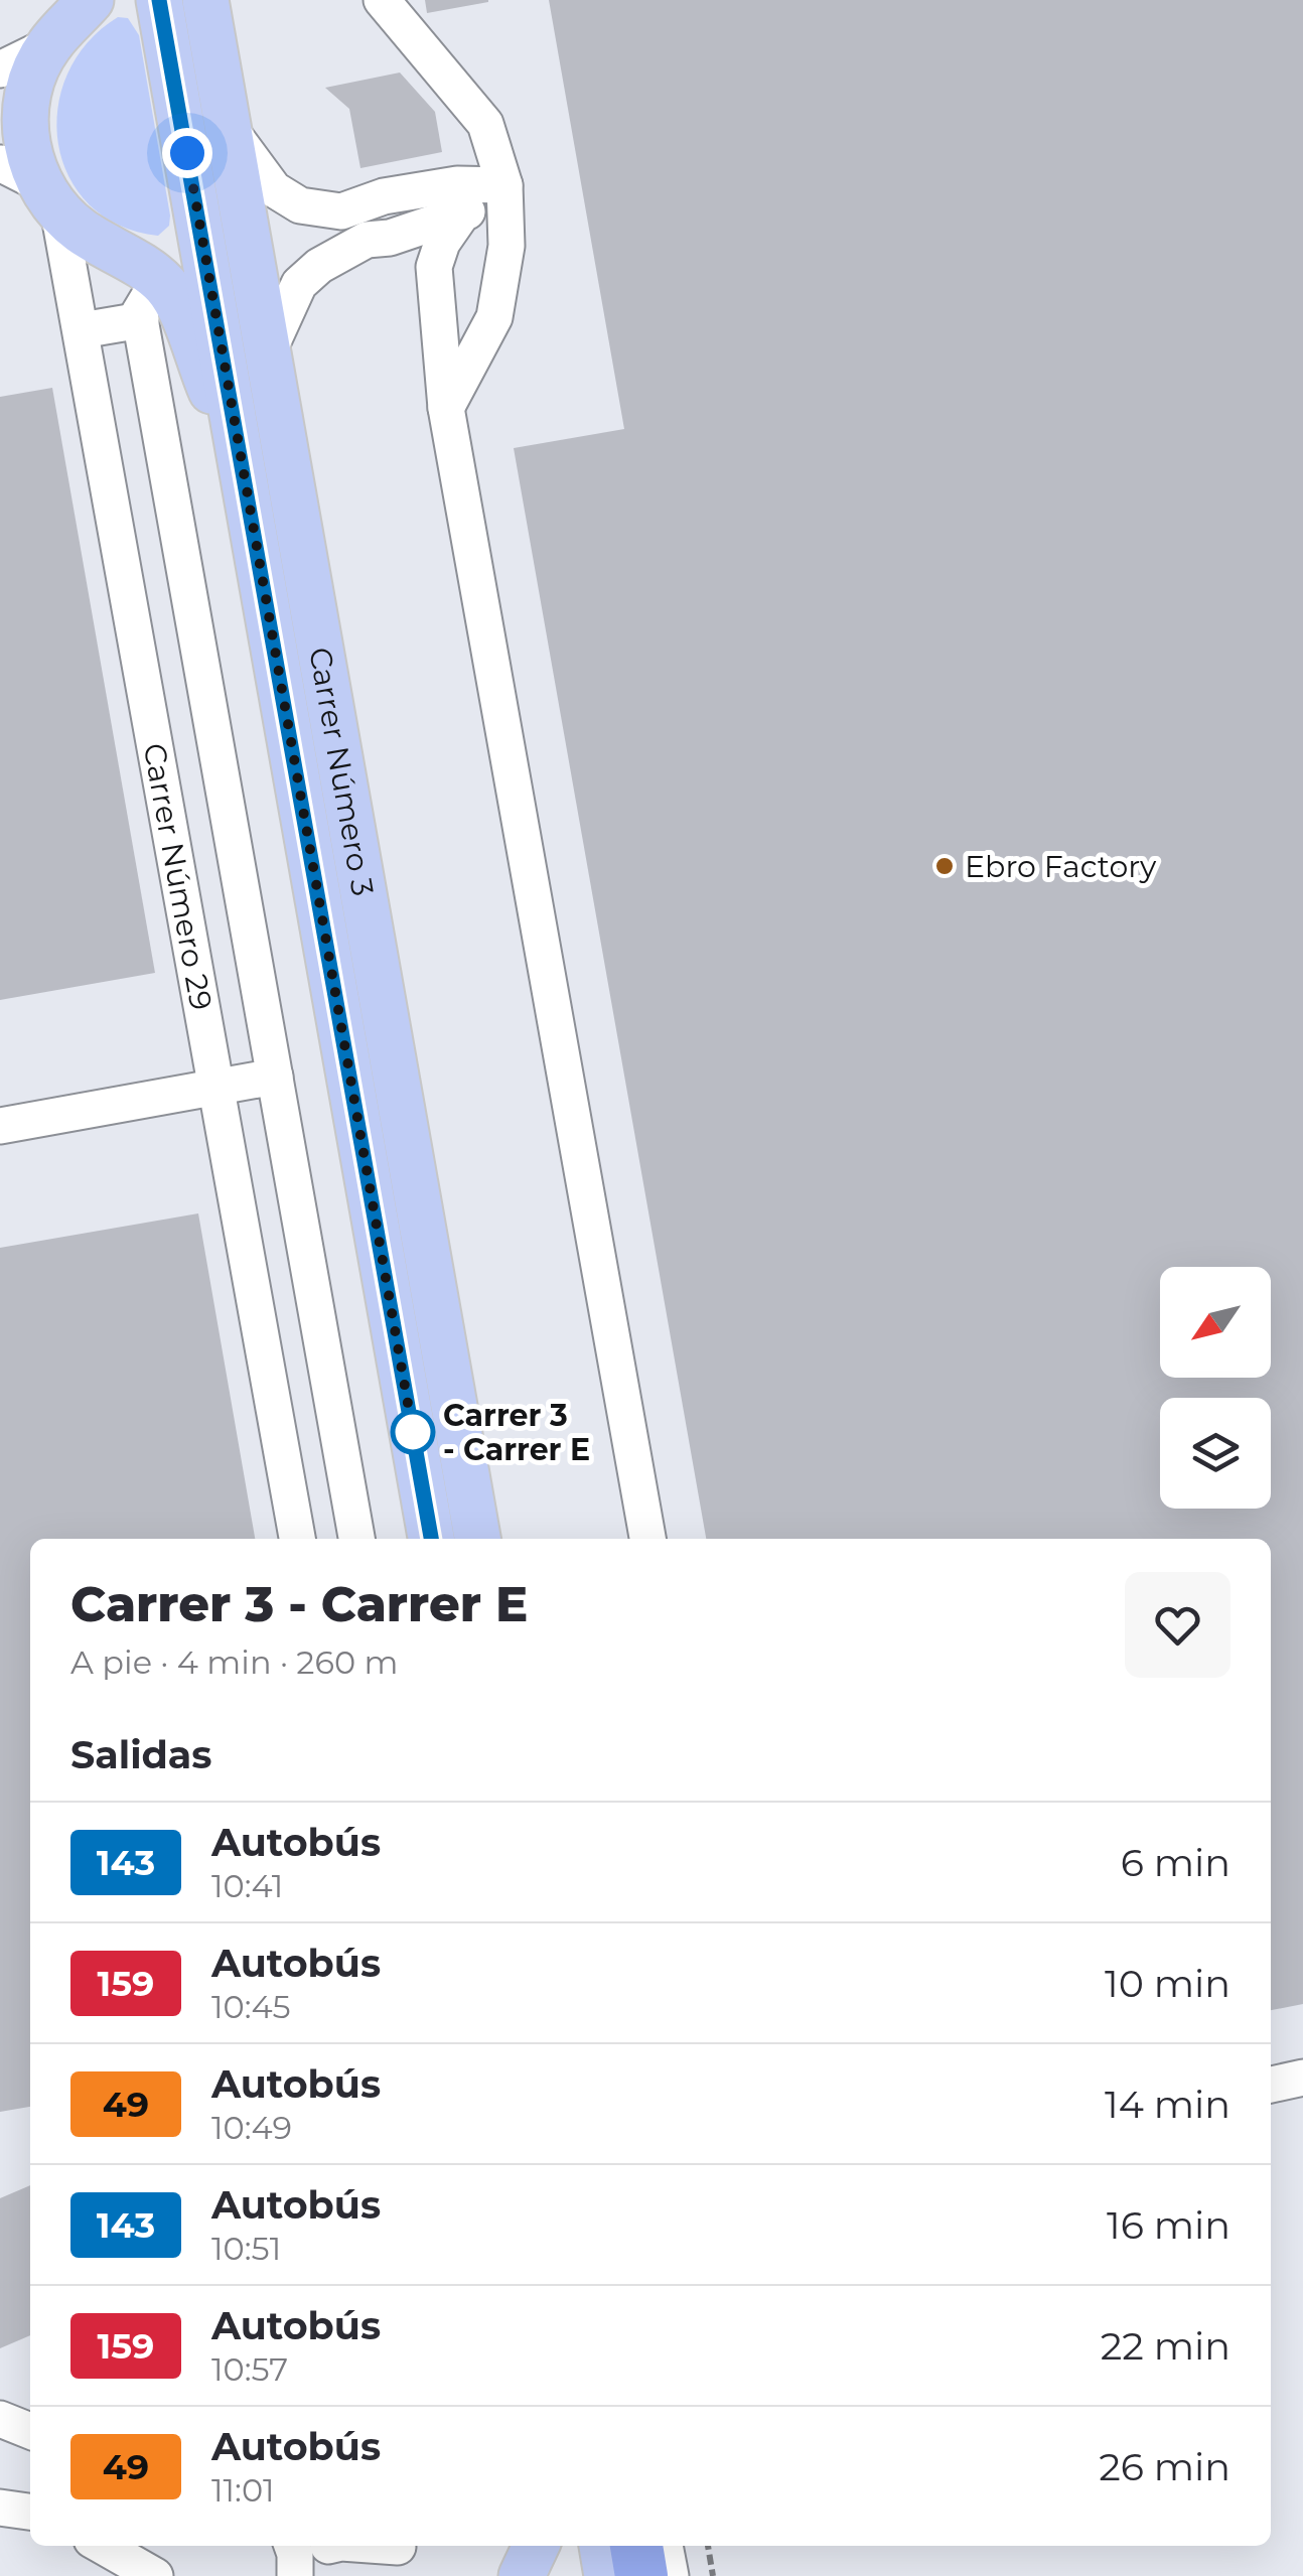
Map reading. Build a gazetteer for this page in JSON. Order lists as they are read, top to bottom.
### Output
{
  "streets": {
    "main road": ["Carrer Número 3"],
    "street": ["Carrer Número 29"]
  },
  "places": ["Ebro Factory", "Carrer 3 - Carrer E"],
  "lines": ["bus line 143"],
  "north": "bottom left",
  "page": {
    "heading": [
      ["Carrer 3 - Carrer E", "A pie · 4 min · 260 m"],
      "Salidas"
    ],
    "list": [
      {
        "mark": "143",
        "name": "Autobús",
        "note": "10:41",
        "value": "6 min"
      },
      {
        "mark": "159",
        "name": "Autobús",
        "note": "10:45",
        "value": "10 min"
      },
      {
        "mark": "49",
        "name": "Autobús",
        "note": "10:49",
        "value": "14 min"
      },
      {
        "mark": "143",
        "name": "Autobús",
        "note": "10:51",
        "value": "16 min"
      },
      {
        "mark": "159",
        "name": "Autobús",
        "note": "10:57",
        "value": "22 min"
      },
      {
        "mark": "49",
        "name": "Autobús",
        "note": "11:01",
        "value": "26 min"
      }
    ]
  }
}
